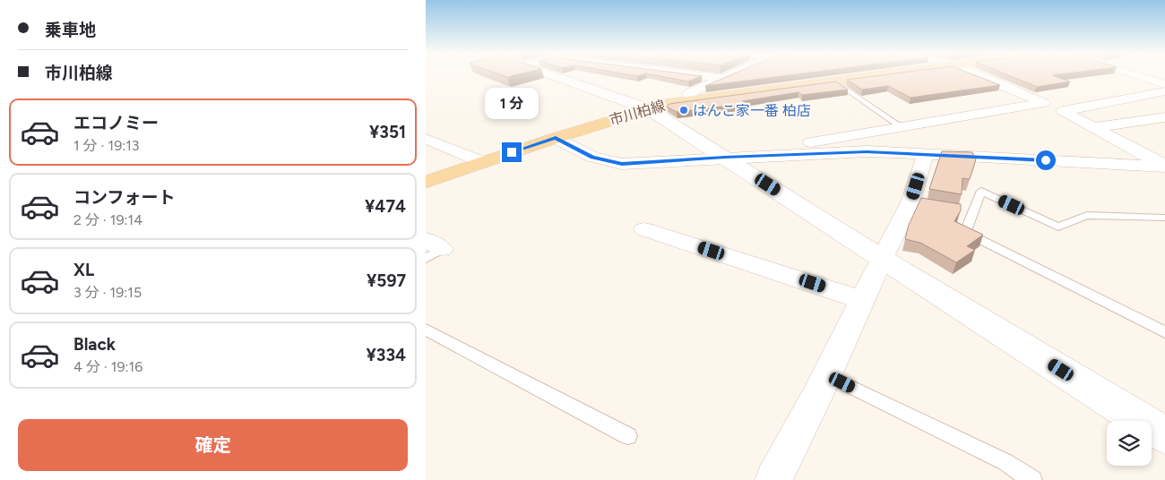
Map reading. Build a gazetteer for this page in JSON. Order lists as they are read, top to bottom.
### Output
{
  "streets": {
    "main road": ["市川柏線"]
  },
  "places": ["はんこ家一番 柏店"],
  "page": {
    "banner": ["乗車地", "市川柏線"],
    "bubble": "1 分",
    "list": [
      {
        "name": "エコノミー",
        "note": "1 分 · 19:13",
        "value": "¥351"
      },
      {
        "name": "コンフォート",
        "note": "2 分 · 19:14",
        "value": "¥474"
      },
      {
        "name": "XL",
        "note": "3 分 · 19:15",
        "value": "¥597"
      },
      {
        "name": "Black",
        "note": "4 分 · 19:16",
        "value": "¥334"
      }
    ],
    "buttons": "確定"
  }
}
